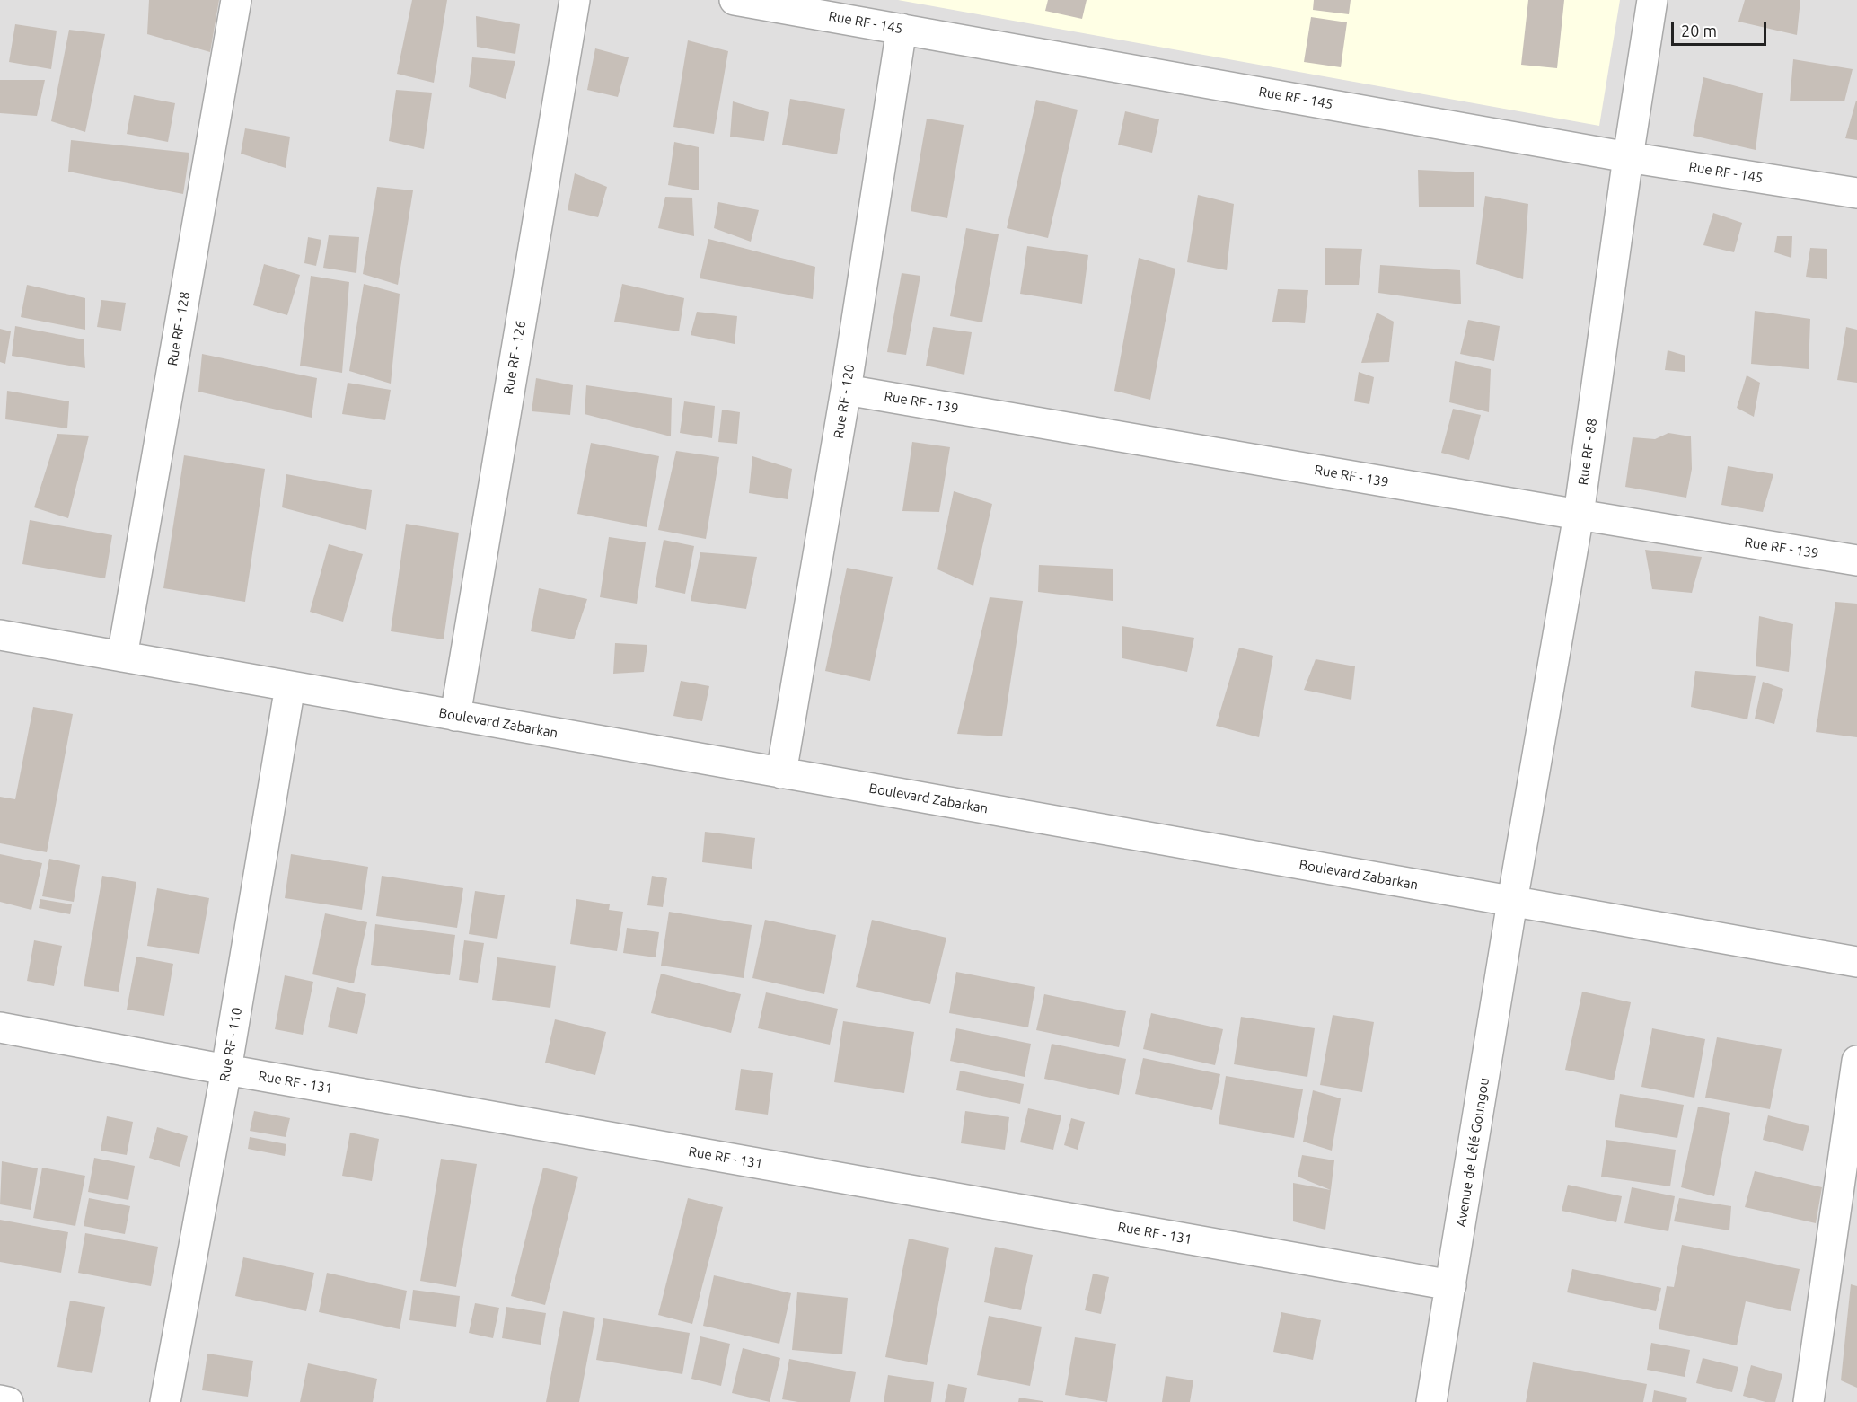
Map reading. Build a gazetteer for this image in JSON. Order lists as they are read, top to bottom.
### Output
{
  "streets": {
    "street": [
      "Rue RF - 145",
      "Rue RF - 128",
      "Rue RF - 126",
      "Rue RF - 120",
      "Rue RF - 139",
      "Rue RF - 88",
      "Boulevard Zabarkan",
      "Rue RF - 110",
      "Rue RF - 131",
      "Avenue de Lélé Goungou"
    ]
  },
  "crossings": [
    ["Rue RF - 145", "Rue RF - 120"],
    ["Rue RF - 145", "Rue RF - 88"],
    ["Rue RF - 128", "Boulevard Zabarkan"],
    ["Rue RF - 126", "Boulevard Zabarkan"],
    ["Rue RF - 120", "Rue RF - 139"],
    ["Rue RF - 120", "Boulevard Zabarkan"],
    ["Rue RF - 139", "Rue RF - 88"],
    ["Rue RF - 88", "Boulevard Zabarkan"],
    ["Rue RF - 88", "Avenue de Lélé Goungou"],
    ["Boulevard Zabarkan", "Rue RF - 110"],
    ["Boulevard Zabarkan", "Avenue de Lélé Goungou"],
    ["Rue RF - 110", "Rue RF - 131"],
    ["Rue RF - 131", "Avenue de Lélé Goungou"]
  ],
  "scale_bar": "20 m"
}
